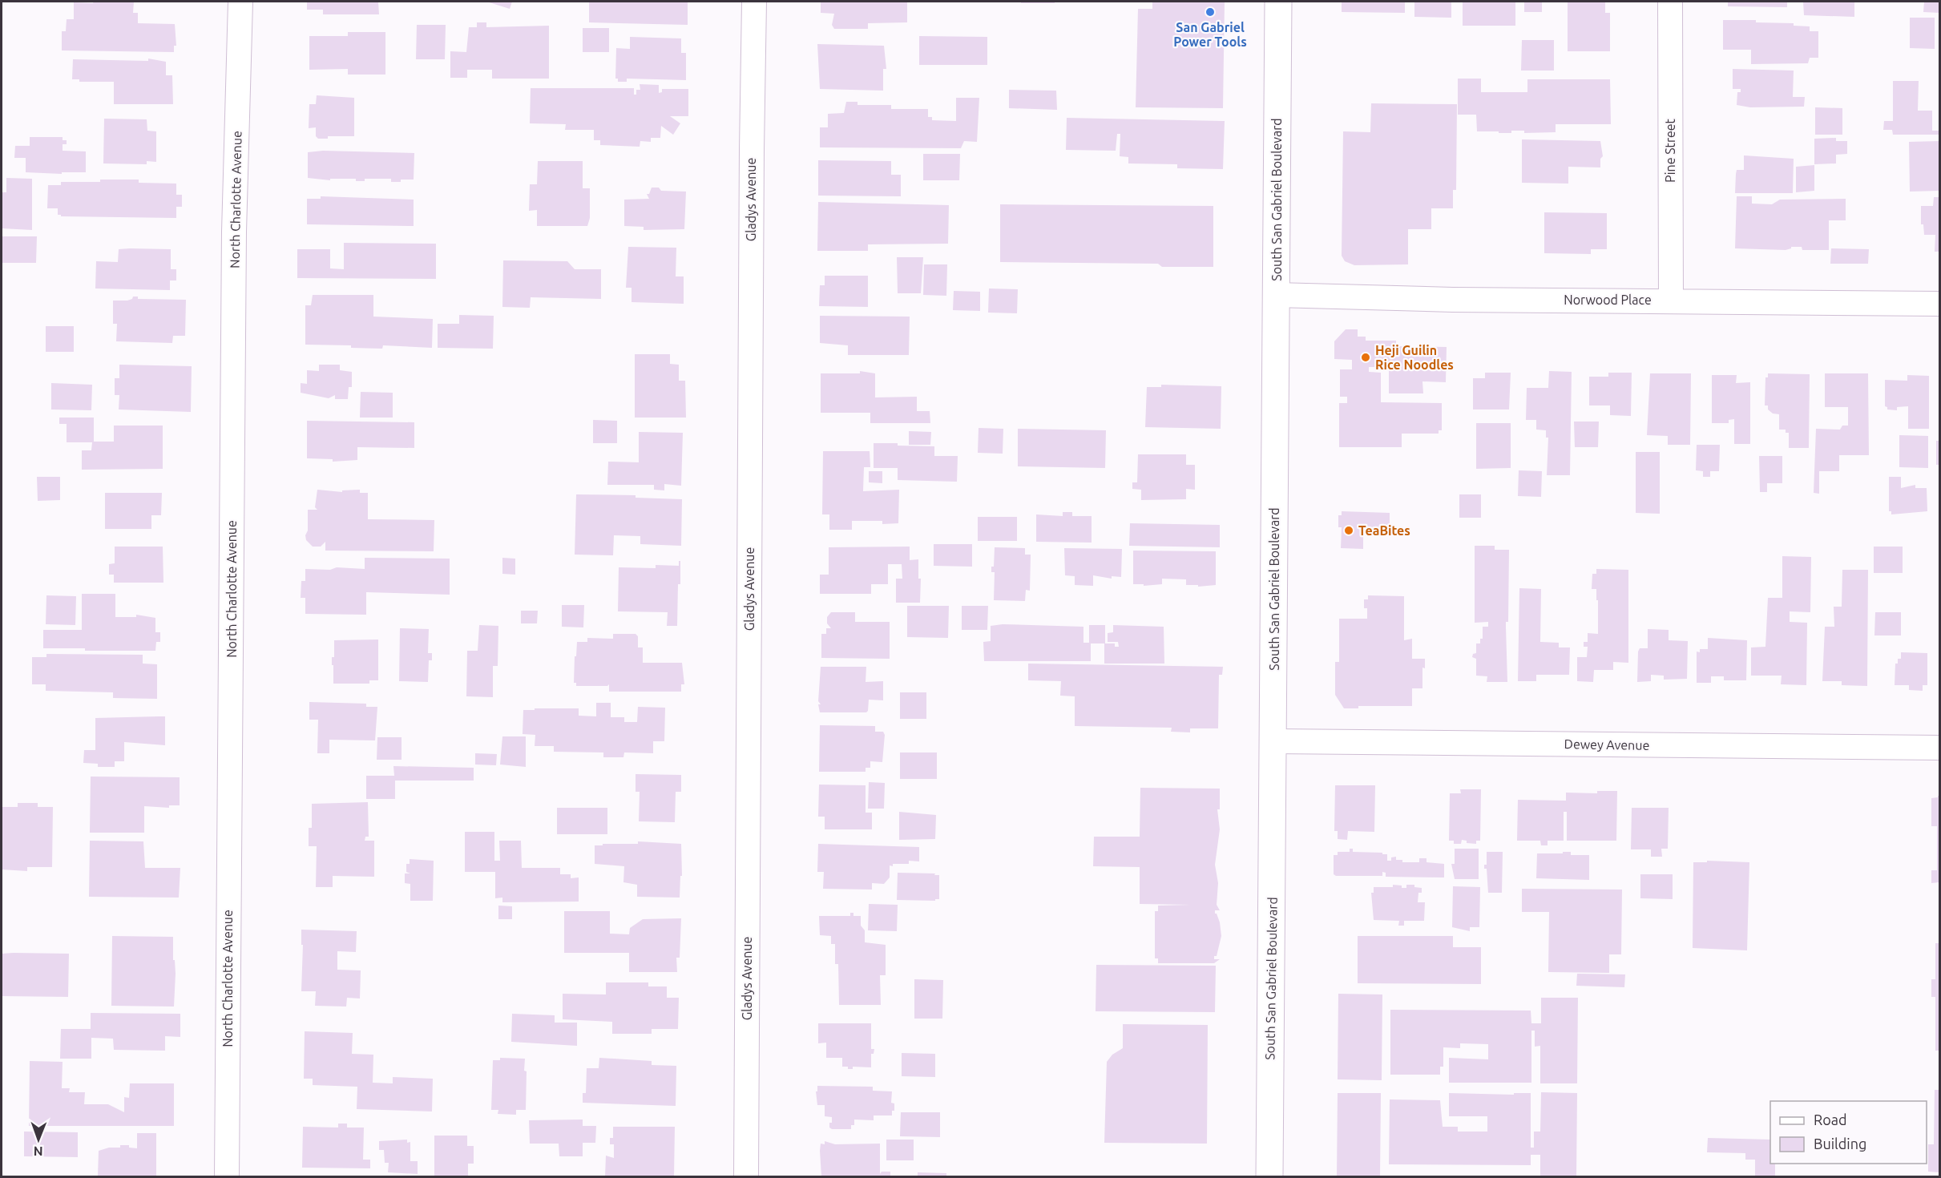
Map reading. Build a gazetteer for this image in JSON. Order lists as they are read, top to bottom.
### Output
{
  "streets": {
    "main road": ["South San Gabriel Boulevard"],
    "street": [
      "Pine Street",
      "North Charlotte Avenue",
      "Gladys Avenue",
      "Norwood Place",
      "Dewey Avenue"
    ]
  },
  "crossings": [
    ["Pine Street", "Norwood Place"],
    ["South San Gabriel Boulevard", "Norwood Place"],
    ["South San Gabriel Boulevard", "Dewey Avenue"]
  ],
  "places": ["San Gabriel Power Tools", "Heji Guilin Rice Noodles", "TeaBites"],
  "legend": ["Road", "Building"],
  "north": "bottom"
}
